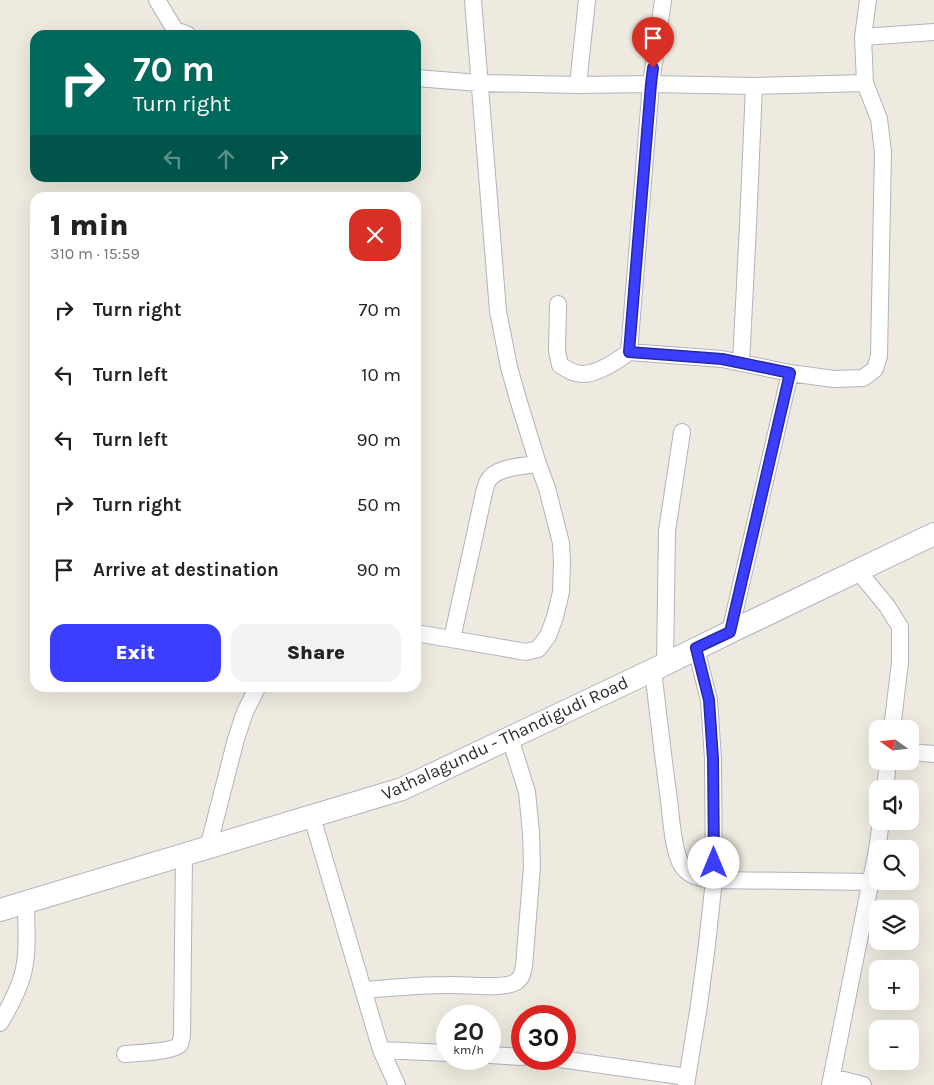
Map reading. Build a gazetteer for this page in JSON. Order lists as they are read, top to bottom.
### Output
{
  "streets": {
    "main road": ["Vathalagundu - Thandigudi Road"]
  },
  "north": "left",
  "page": {
    "turn": ["70 m", "Turn right"],
    "heading": ["1 min", "310 m · 15:59"],
    "list": [
      {
        "name": "Turn right",
        "value": "70 m"
      },
      {
        "name": "Turn left",
        "value": "10 m"
      },
      {
        "name": "Turn left",
        "value": "90 m"
      },
      {
        "name": "Turn right",
        "value": "50 m"
      },
      {
        "name": "Arrive at destination",
        "value": "90 m"
      }
    ],
    "buttons": ["Exit", "Share"],
    "map_buttons": ["+", "−"],
    "speed": "20 km/h",
    "limit": "30"
  }
}
